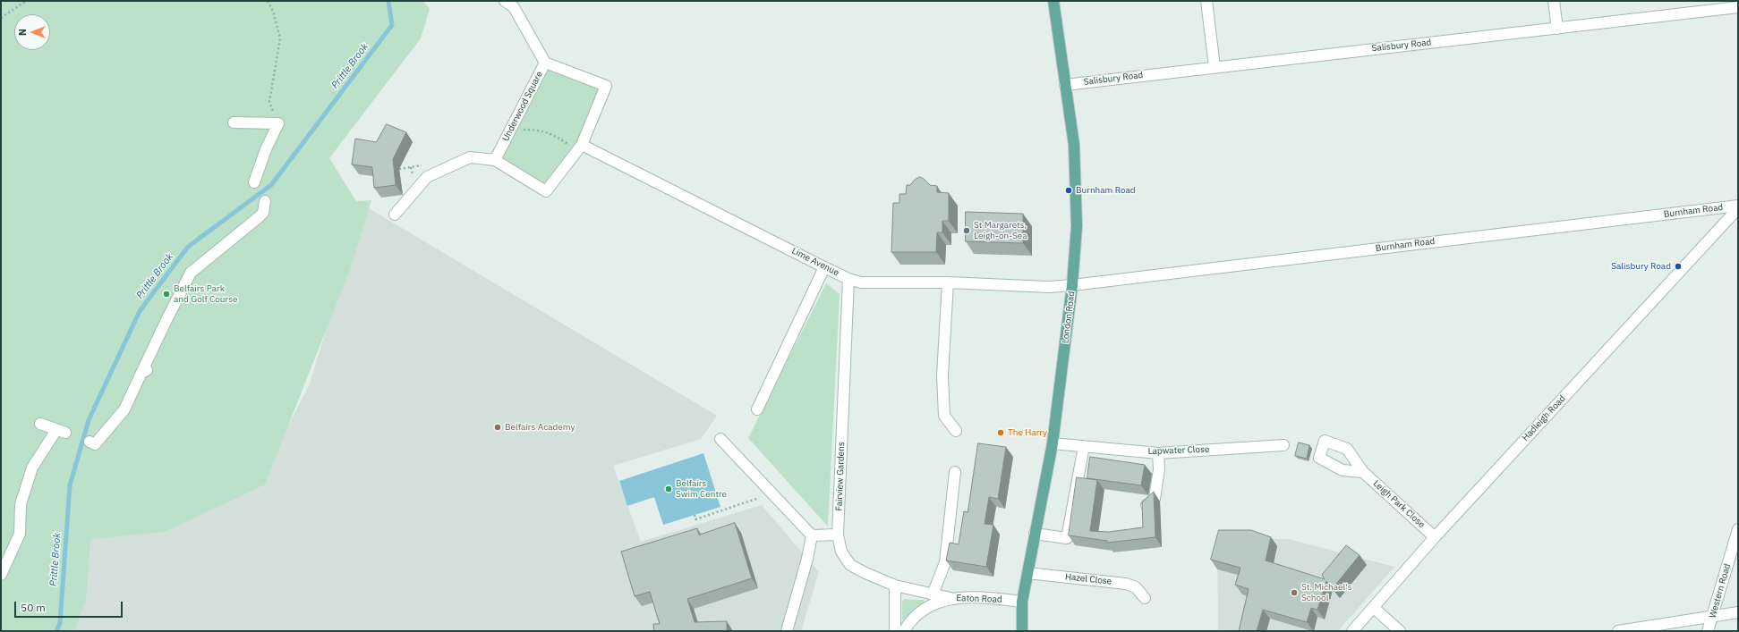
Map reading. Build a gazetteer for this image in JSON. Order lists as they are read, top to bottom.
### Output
{
  "streets": {
    "main road": ["London Road"],
    "street": [
      "Salisbury Road",
      "Underwood Square",
      "Burnham Road",
      "Lime Avenue",
      "Hadleigh Road",
      "Lapwater Close",
      "Fairview Gardens",
      "Leigh Park Close",
      "Hazel Close",
      "Western Road",
      "Eaton Road"
    ]
  },
  "crossings": [
    ["Salisbury Road", "London Road"],
    ["Underwood Square", "Lime Avenue"],
    ["Burnham Road", "Lime Avenue"],
    ["Burnham Road", "London Road"],
    ["Burnham Road", "Hadleigh Road"],
    ["Lime Avenue", "London Road"],
    ["Lime Avenue", "Fairview Gardens"],
    ["London Road", "Lapwater Close"],
    ["London Road", "Hazel Close"],
    ["London Road", "Eaton Road"],
    ["Hadleigh Road", "Leigh Park Close"],
    ["Fairview Gardens", "Eaton Road"]
  ],
  "water": ["Prittle Brook"],
  "places": [
    "Burnham Road",
    "St Margarets, Leigh-on-Sea",
    "Salisbury Road",
    "Belfairs Park and Golf Course",
    "Belfairs Academy",
    "The Harry",
    "Belfairs Swim Centre",
    "St. Michael's School"
  ],
  "scale_bar": "50 m",
  "north": "left"
}
